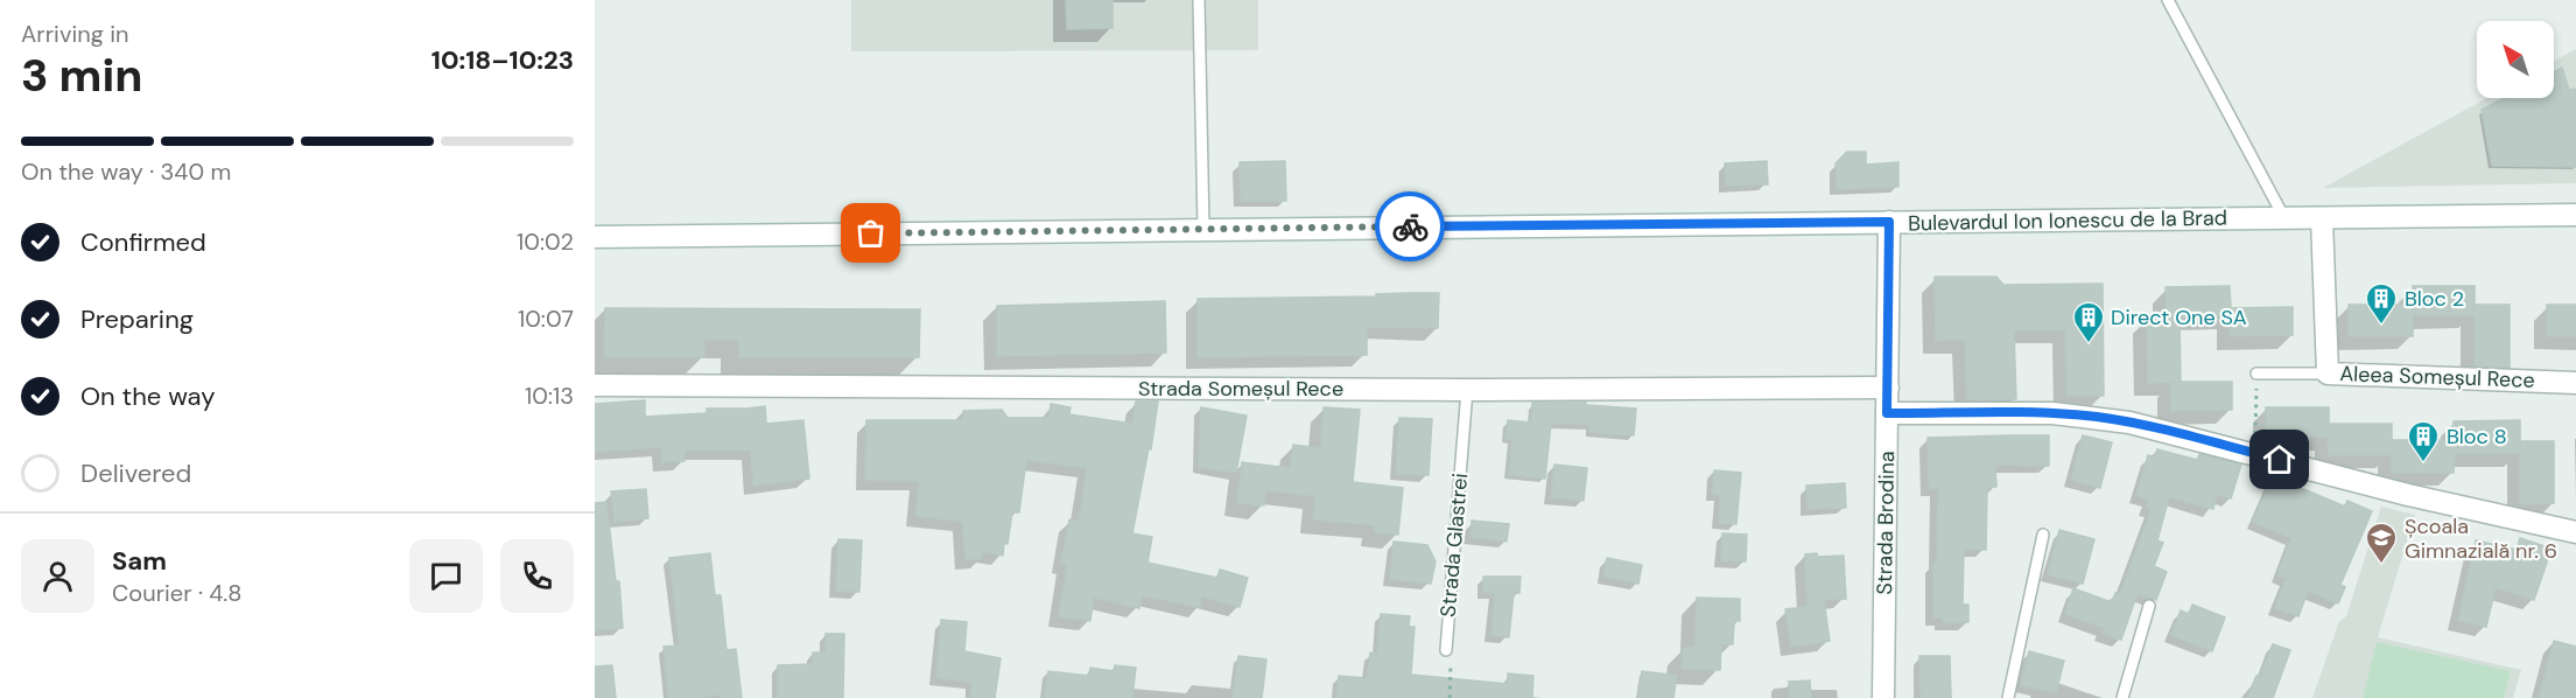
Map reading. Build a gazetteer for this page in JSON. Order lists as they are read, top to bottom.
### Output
{
  "streets": {
    "street": [
      "Bulevardul Ion Ionescu de la Brad",
      "Aleea Someșul Rece",
      "Strada Someșul Rece",
      "Strada Brodina"
    ],
    "lane": ["Strada Glastrei"]
  },
  "crossings": [
    ["Bulevardul Ion Ionescu de la Brad", "Aleea Someșul Rece"],
    ["Bulevardul Ion Ionescu de la Brad", "Strada Brodina"],
    ["Strada Someșul Rece", "Strada Brodina"],
    ["Strada Someșul Rece", "Strada Glastrei"]
  ],
  "places": {
    "building": ["Bloc 2", "Direct One SA", "Bloc 8"],
    "school or university": ["Școala Gimnazială nr. 6"]
  },
  "north": "top left",
  "page": {
    "heading": ["3 min", "Arriving in", "10:18–10:23"],
    "panel": ["Sam", "Courier · 4.8"],
    "bar": "On the way · 340 m",
    "list": [
      ["Confirmed", "10:02"],
      ["Preparing", "10:07"],
      ["On the way", "10:13"],
      "Delivered"
    ]
  }
}
